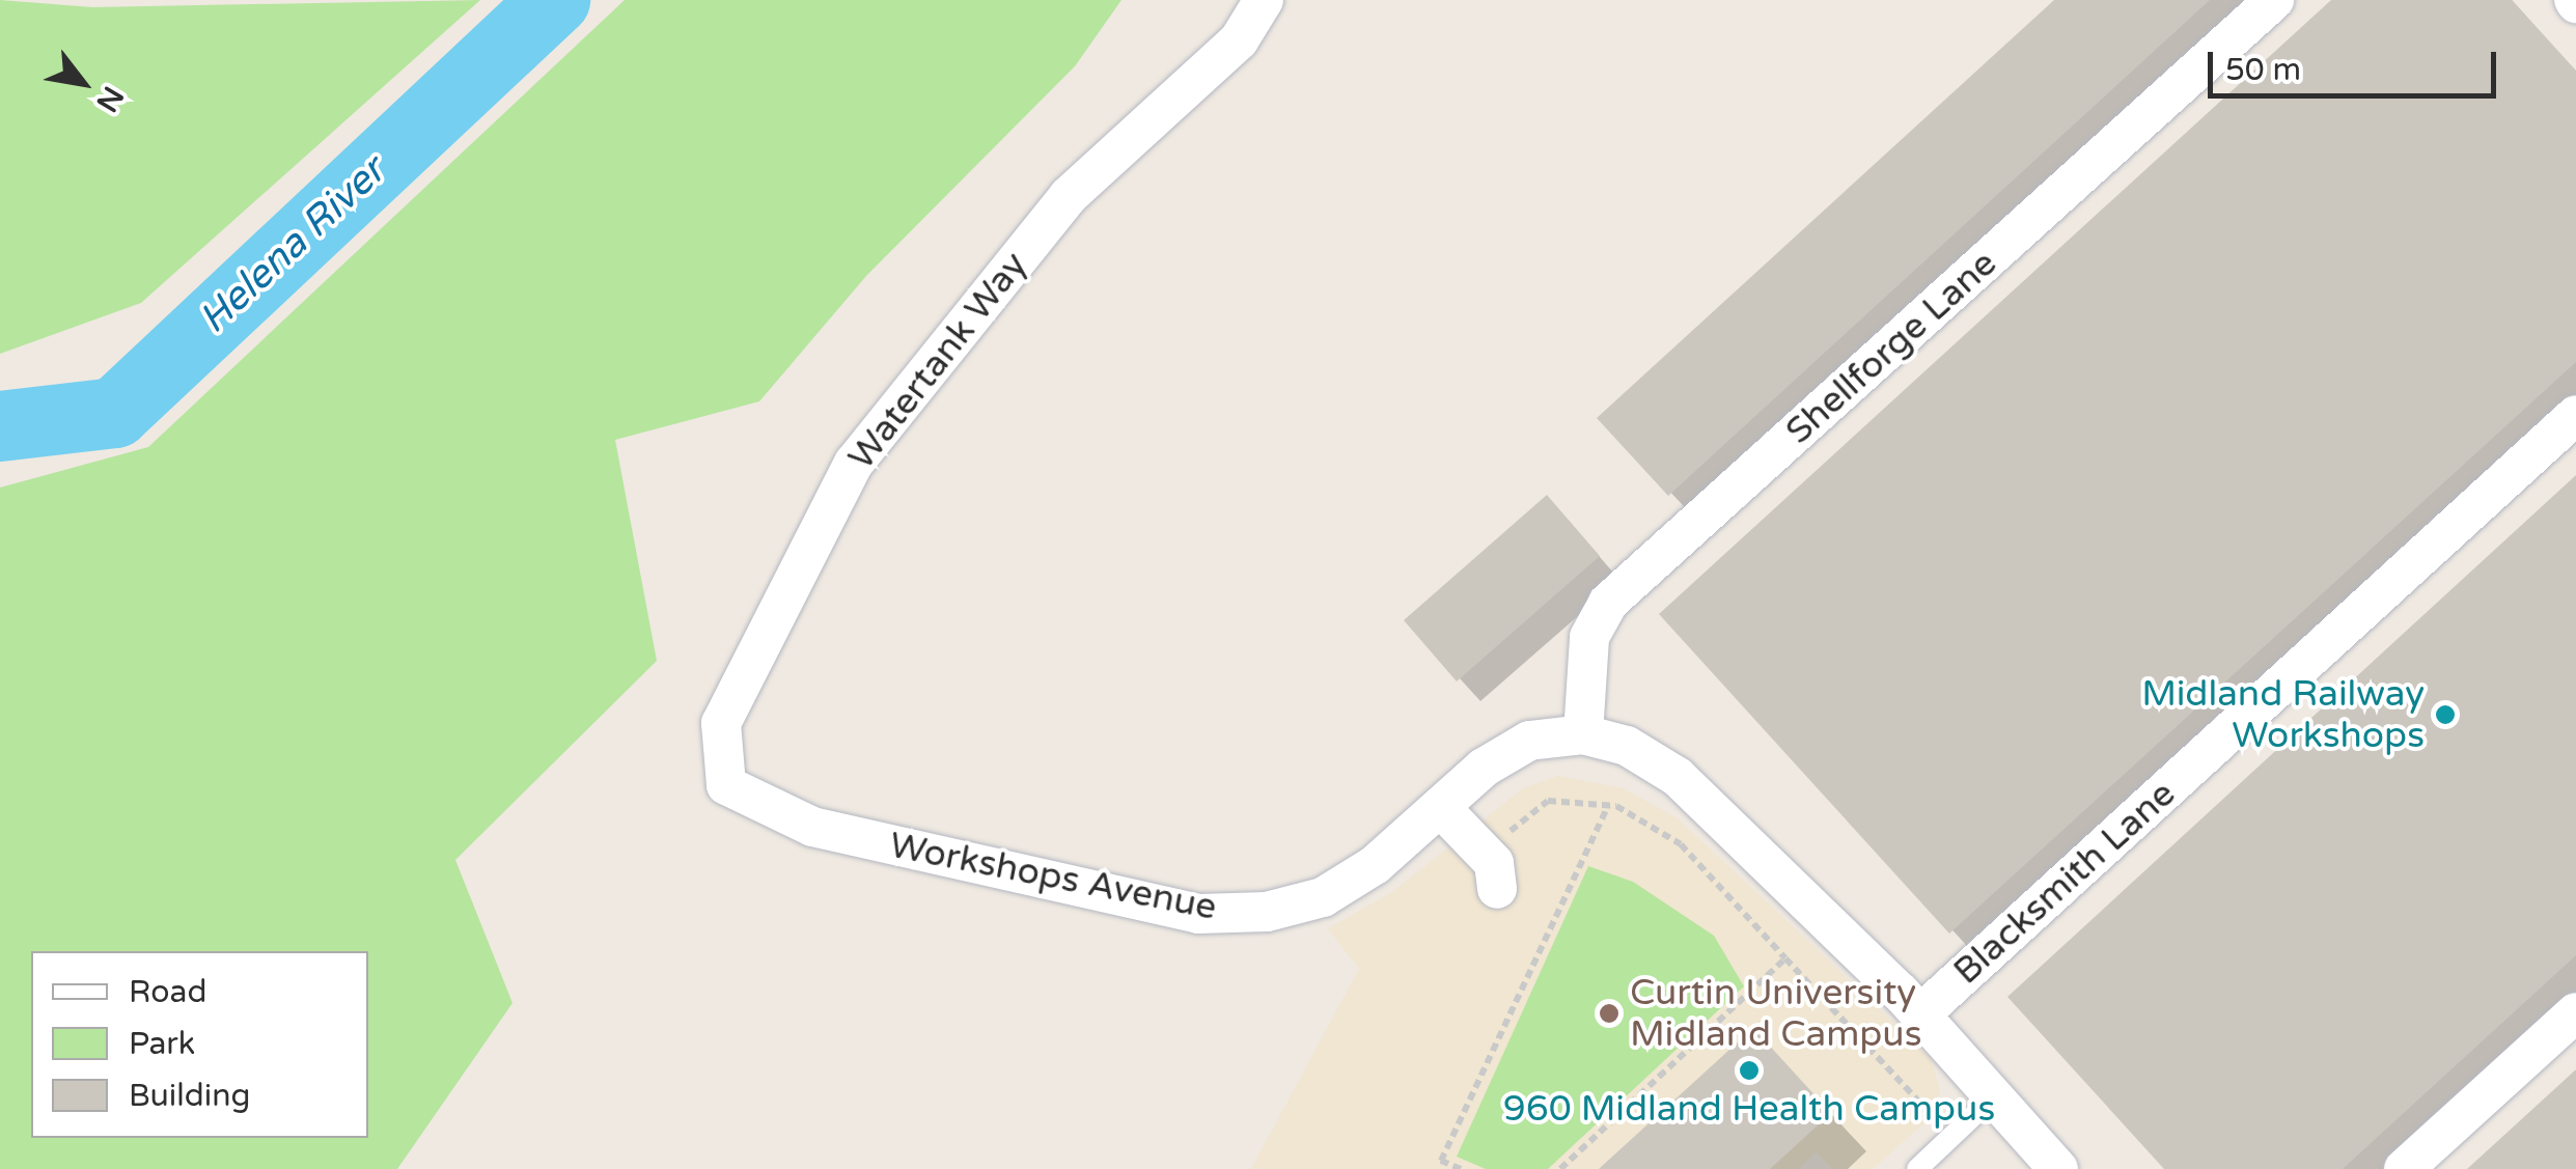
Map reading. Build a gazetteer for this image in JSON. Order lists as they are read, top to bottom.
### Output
{
  "streets": {
    "street": [
      "Shellforge Lane",
      "Watertank Way",
      "Workshops Avenue",
      "Blacksmith Lane"
    ]
  },
  "crossings": [
    ["Shellforge Lane", "Workshops Avenue"],
    ["Watertank Way", "Workshops Avenue"]
  ],
  "water": ["Helena River"],
  "places": ["Midland Railway Workshops", "Curtin University Midland Campus", "960 Midland Health Campus"],
  "legend": ["Road", "Park", "Building"],
  "scale_bar": "50 m",
  "north": "bottom right"
}
